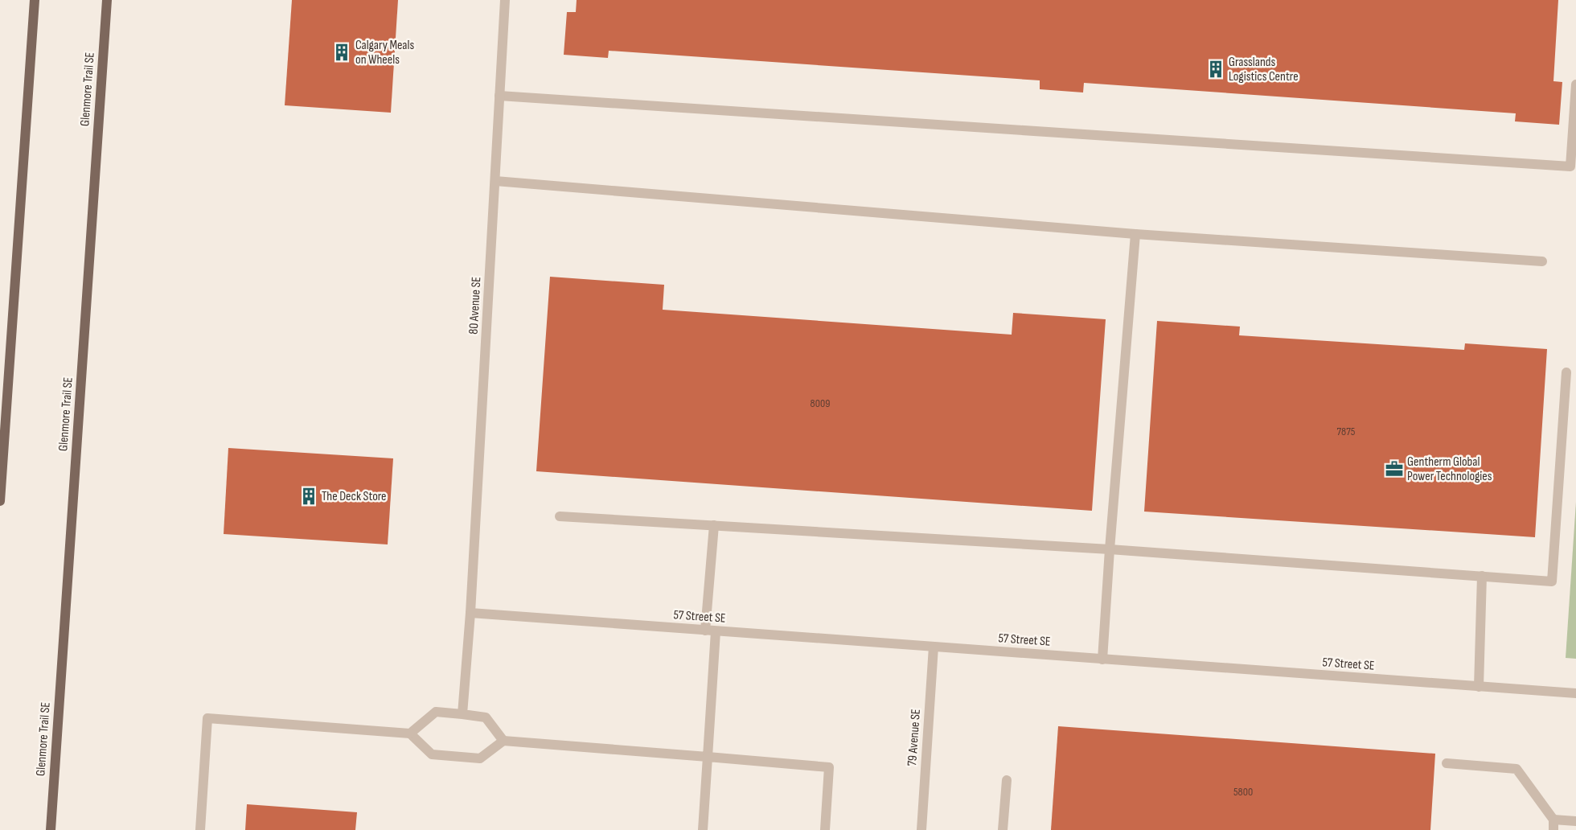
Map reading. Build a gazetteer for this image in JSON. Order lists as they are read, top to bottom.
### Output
{
  "streets": {
    "main road": ["Glenmore Trail SE"],
    "street": ["80 Avenue SE", "57 Street SE", "79 Avenue SE"]
  },
  "crossings": [
    ["80 Avenue SE", "57 Street SE"],
    ["57 Street SE", "79 Avenue SE"]
  ],
  "places": {
    "building": ["Calgary Meals on Wheels", "Grasslands Logistics Centre", "The Deck Store"],
    "office": ["Gentherm Global Power Technologies"]
  },
  "house_numbers": ["8009", "7875", "5800"]
}
